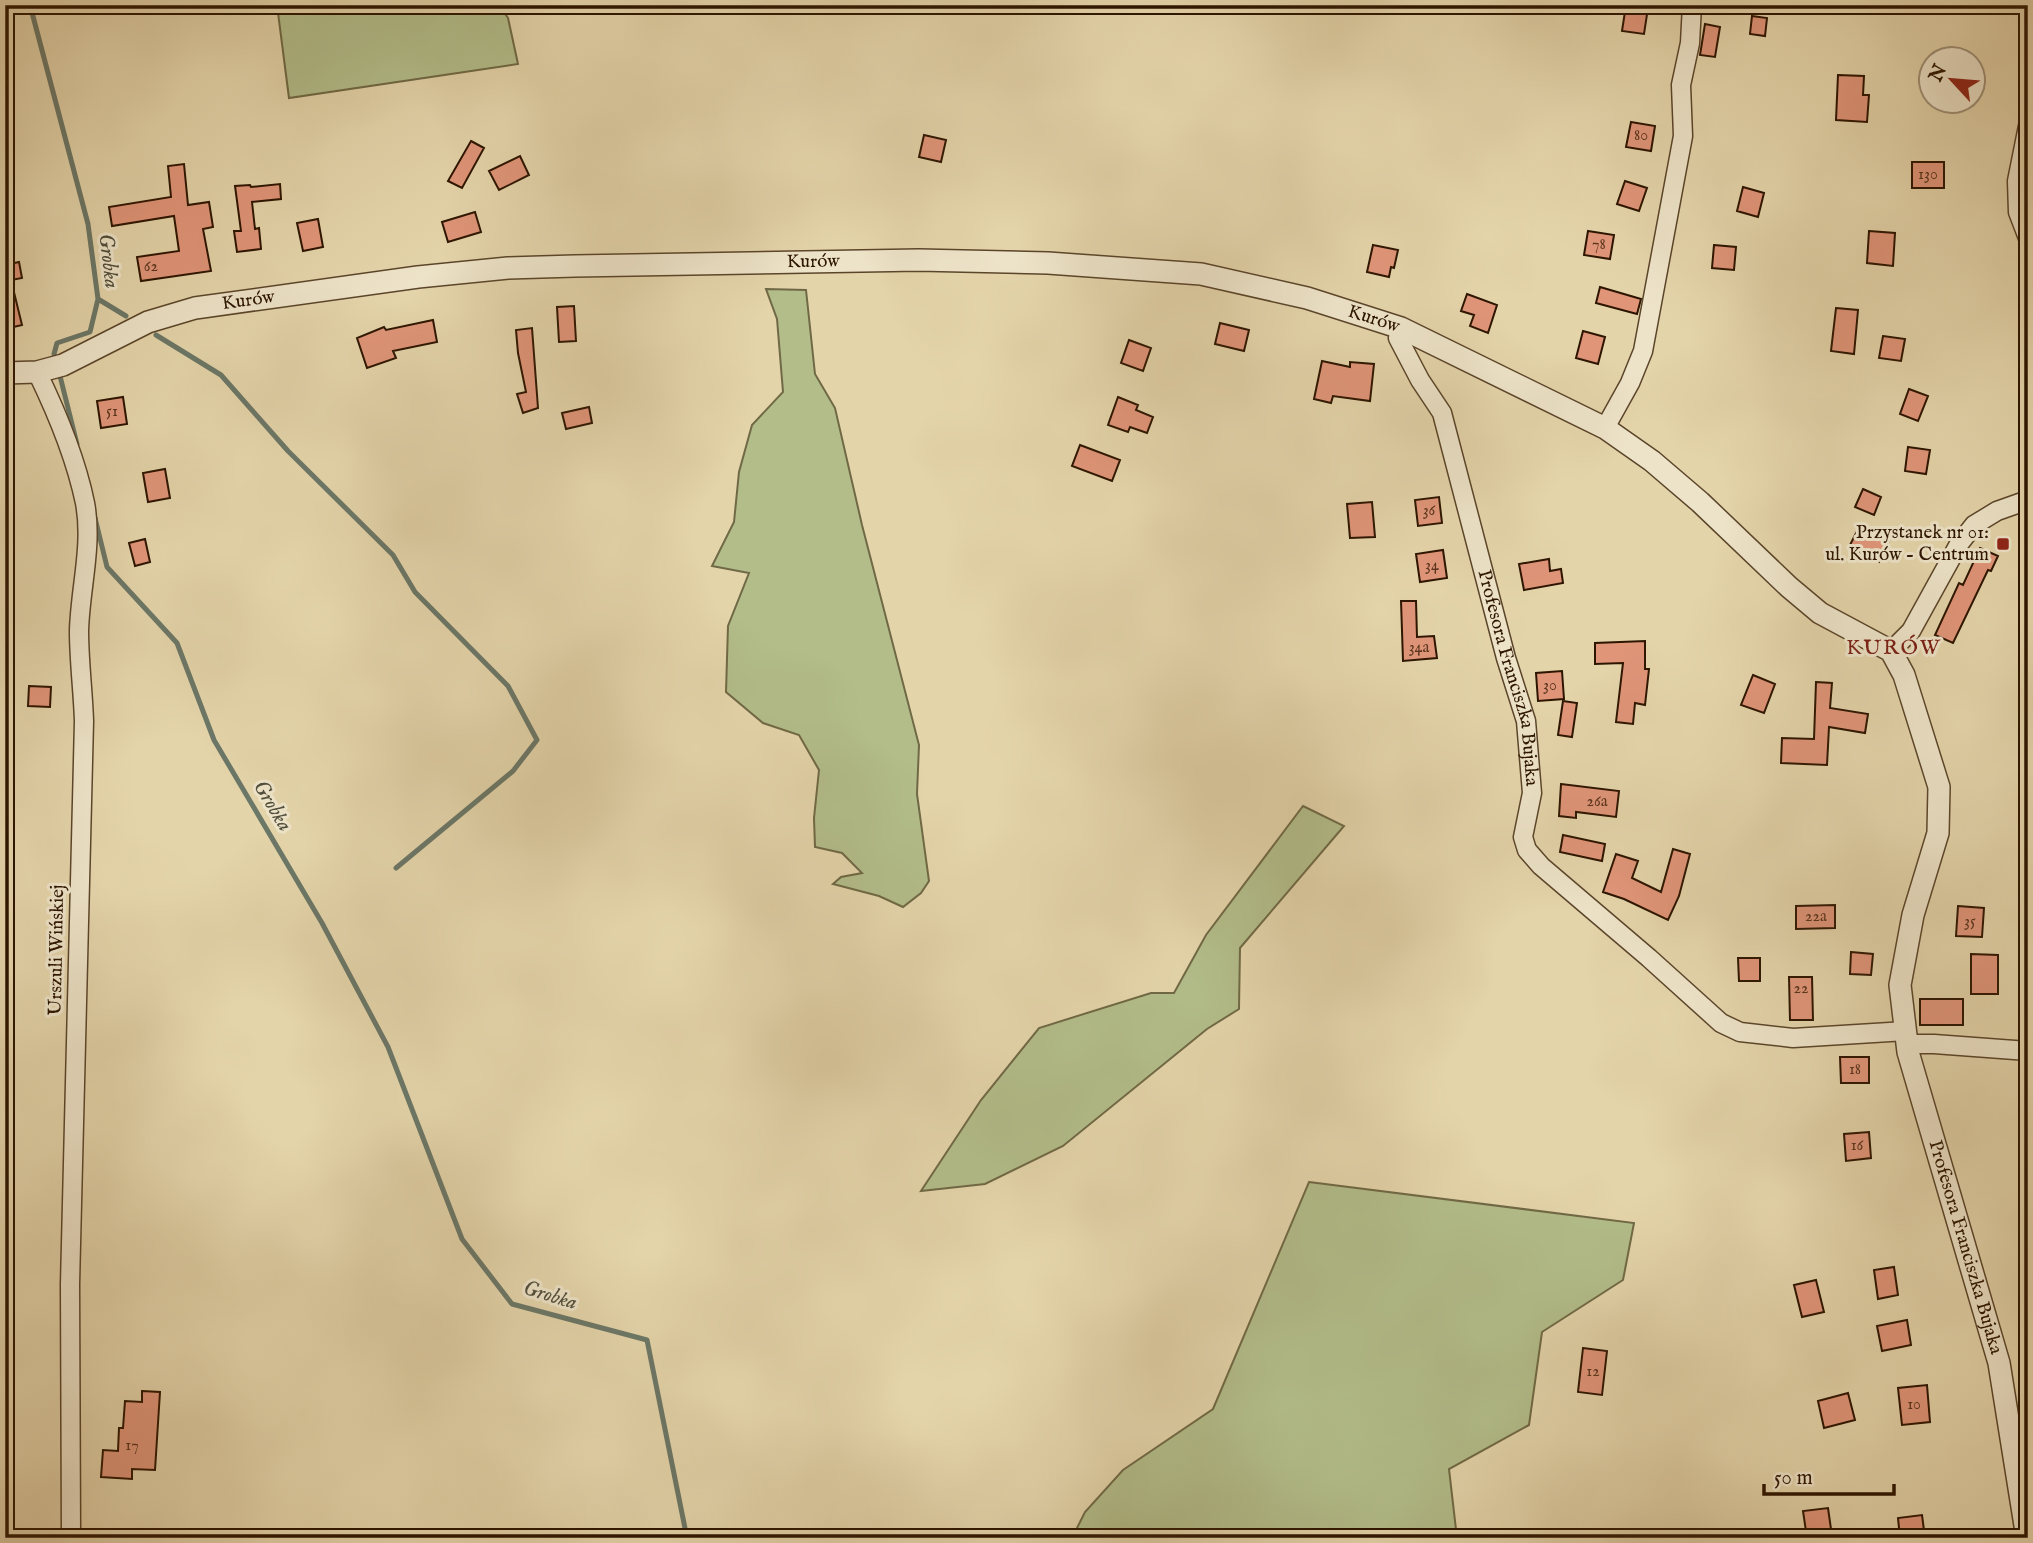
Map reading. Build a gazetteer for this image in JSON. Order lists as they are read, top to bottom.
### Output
{
  "streets": {
    "street": ["Kurów", "Profesora Franciszka Bujaka", "Urszuli Wińskiej"]
  },
  "crossings": [
    ["Kurów", "Profesora Franciszka Bujaka"],
    ["Kurów", "Urszuli Wińskiej"]
  ],
  "districts": ["KURÓW"],
  "water": ["Grobka"],
  "places": {
    "transit": ["Przystanek nr 01: ul. Kurów - Centrum"]
  },
  "house_numbers": [
    "80",
    "130",
    "78",
    "62",
    "51",
    "36",
    "34",
    "34a",
    "30",
    "26a",
    "22a",
    "35",
    "22",
    "18",
    "16",
    "12",
    "10",
    "17"
  ],
  "scale_bar": "50 m",
  "north": "top left"
}
